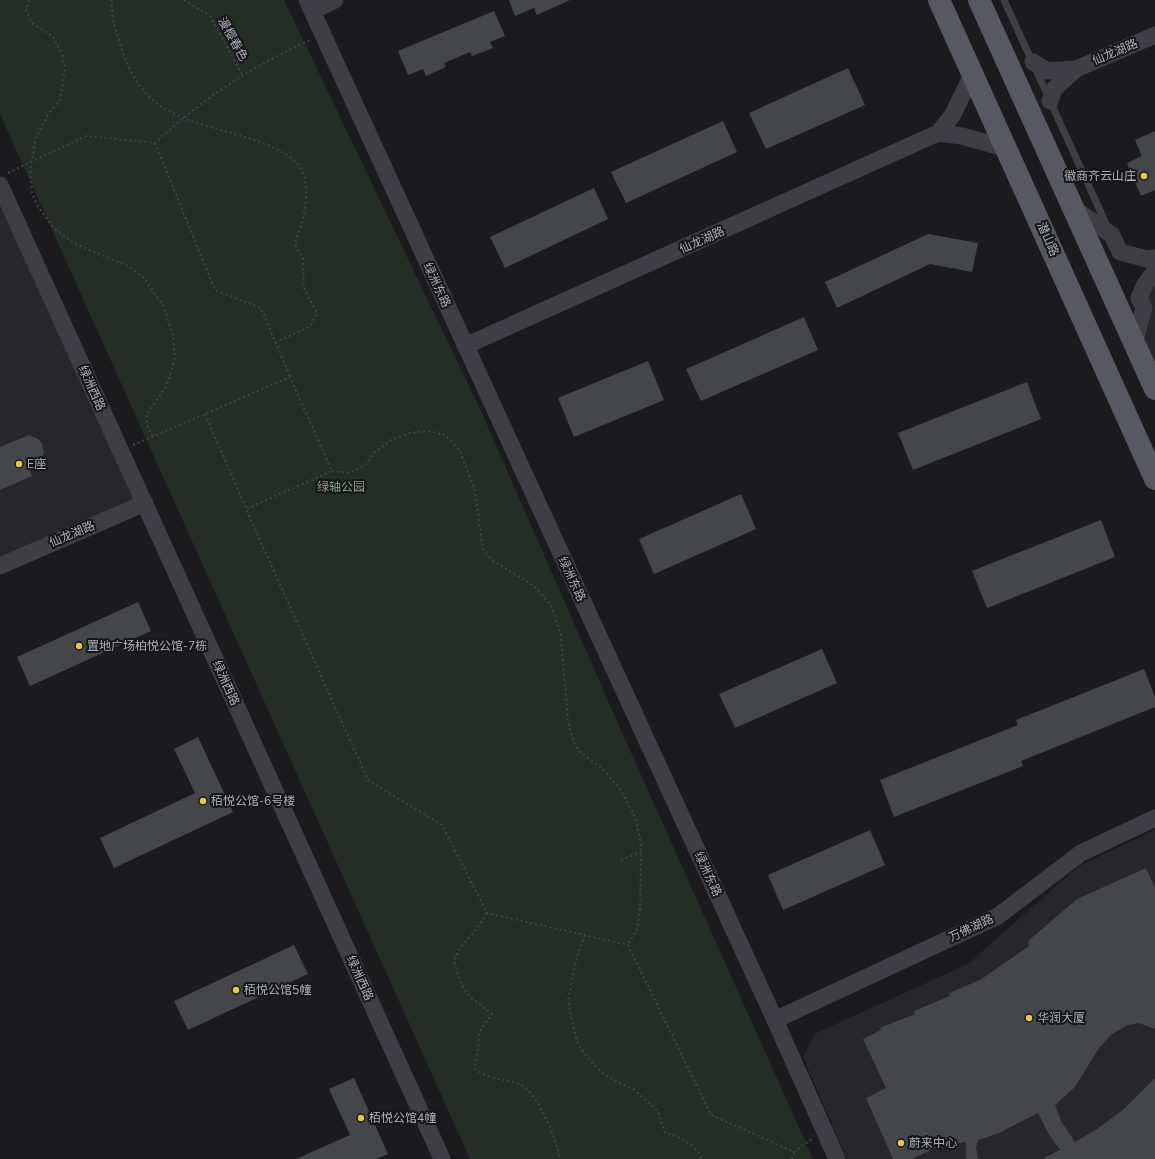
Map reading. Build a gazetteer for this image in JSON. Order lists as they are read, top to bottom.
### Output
{
  "streets": {
    "main road": ["潜山路"],
    "street": [
      "仙龙湖路",
      "绿洲东路",
      "绿洲西路",
      "万佛湖路"
    ],
    "path": ["漫樱春色"]
  },
  "crossings": [
    ["仙龙湖路", "绿洲东路"],
    ["仙龙湖路", "绿洲西路"],
    ["绿洲东路", "万佛湖路"]
  ],
  "parks": ["绿轴公园"],
  "places": [
    "徽商齐云山庄",
    "E座",
    "置地广场柏悦公馆-7栋",
    "栢悦公馆-6号楼",
    "栢悦公馆5幢",
    "华润大厦",
    "栢悦公馆4幢",
    "蔚来中心"
  ]
}
